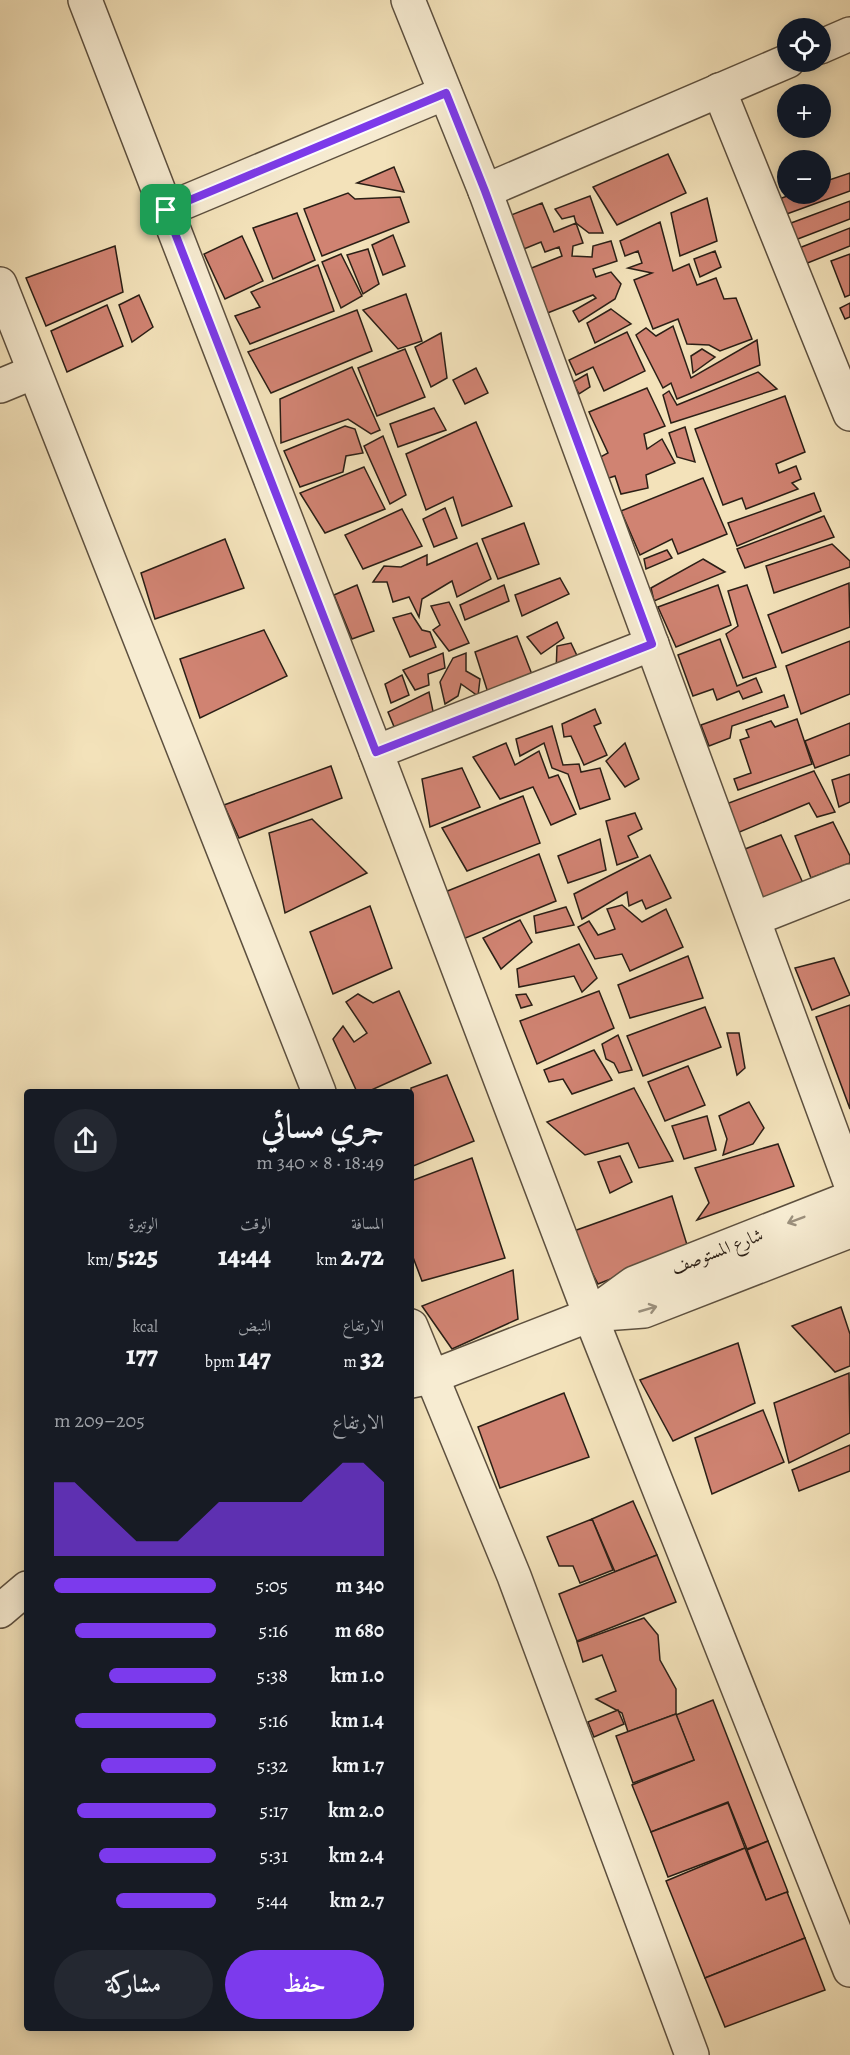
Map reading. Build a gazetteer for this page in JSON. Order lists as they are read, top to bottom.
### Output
{
  "streets": {
    "street": ["شارع المستوصف"]
  },
  "page": {
    "map_buttons": ["+", "−"],
    "heading": ["جري مسائي", "18:49 · 8 × 340 m"],
    "stats": [
      ["المسافة", "2.72 km"],
      ["الوقت", "14:44"],
      ["الوتيرة", "5:25 /km"],
      ["الارتفاع", "32 m"],
      ["النبض", "147 bpm"],
      ["kcal", "177"]
    ],
    "chart": ["الارتفاع", "205–209 m"],
    "list": [
      {
        "name": "340 m",
        "note": "5:05"
      },
      {
        "name": "680 m",
        "note": "5:16"
      },
      {
        "name": "1.0 km",
        "note": "5:38"
      },
      {
        "name": "1.4 km",
        "note": "5:16"
      },
      {
        "name": "1.7 km",
        "note": "5:32"
      },
      {
        "name": "2.0 km",
        "note": "5:17"
      },
      {
        "name": "2.4 km",
        "note": "5:31"
      },
      {
        "name": "2.7 km",
        "note": "5:44"
      }
    ],
    "buttons": ["حفظ", "مشاركة"]
  }
}
